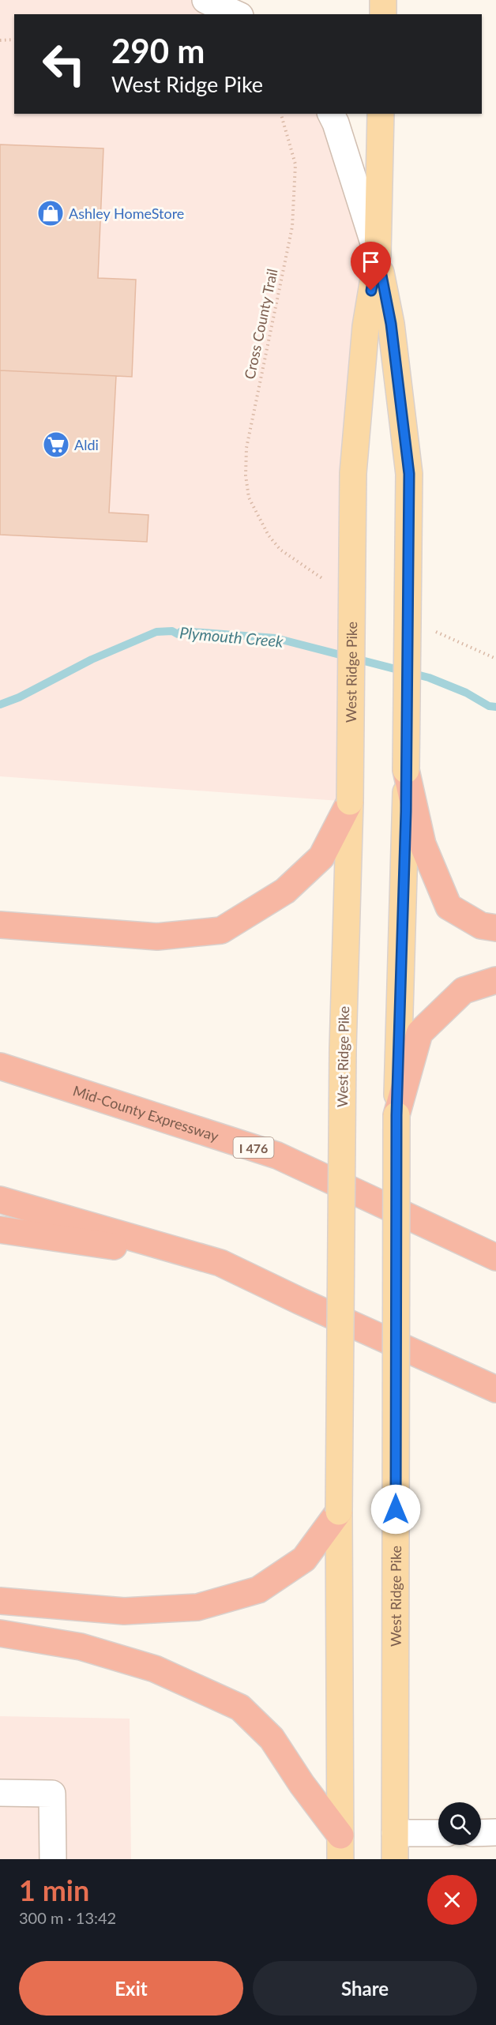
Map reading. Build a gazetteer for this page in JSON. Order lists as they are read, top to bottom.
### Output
{
  "streets": {
    "highway": ["Mid-County Expressway", "I 476"],
    "main road": ["West Ridge Pike"],
    "path": ["Cross County Trail"]
  },
  "water": ["Plymouth Creek"],
  "places": {
    "shop": ["Ashley HomeStore"],
    "supermarket": ["Aldi"]
  },
  "page": {
    "turn": ["290 m", "West Ridge Pike"],
    "heading": ["1 min", "300 m · 13:42"],
    "buttons": ["Exit", "Share"]
  }
}
